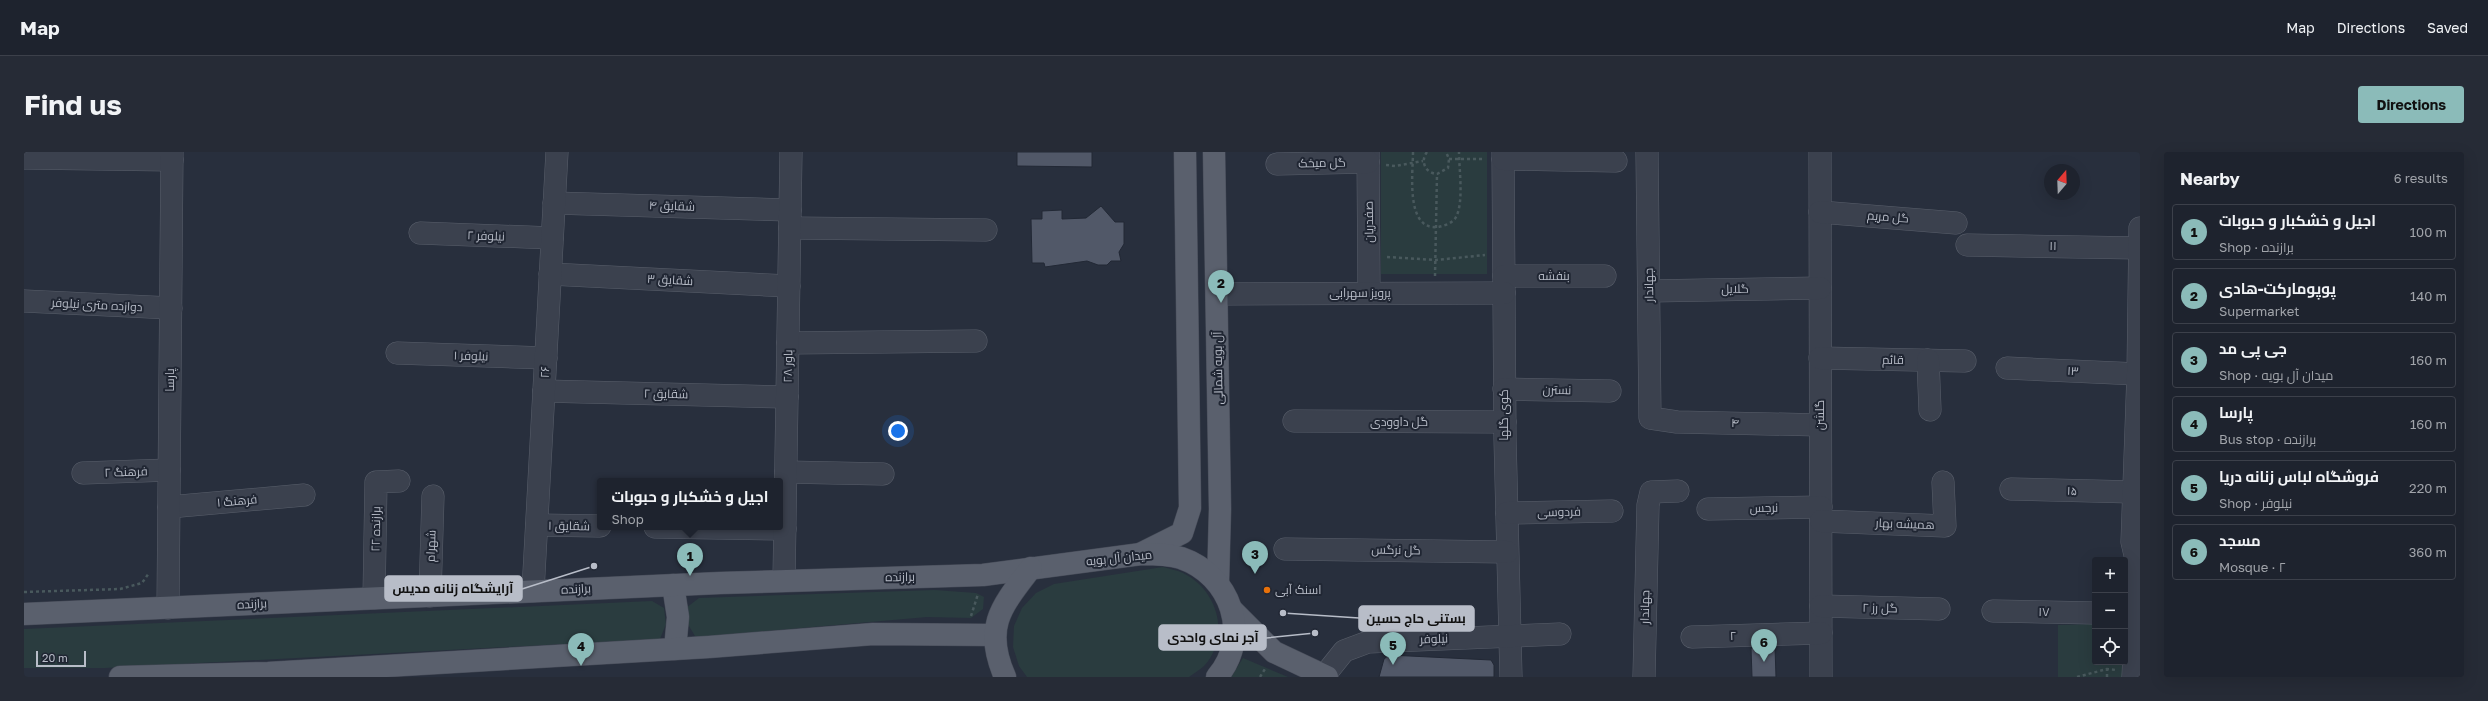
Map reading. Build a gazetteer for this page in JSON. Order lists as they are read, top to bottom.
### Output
{
  "streets": {
    "main road": ["آل بویه شمالی", "میدان آل بویه", "برازنده"],
    "street": [
      "گل میخک",
      "شقایق ۴",
      "گل مریم",
      "صفدریان",
      "نیلوفر ۲",
      "۱۱",
      "بنفشه",
      "شقایق ۳",
      "جهاندار",
      "گلایل",
      "پرویز سهرابی",
      "دوازده متری نیلوفر",
      "نیلوفر ۱",
      "قائم",
      "باور ۲۸",
      "۱۳",
      "۲۶",
      "پارسا",
      "نسترن",
      "شقایق ۲",
      "کوی گلها",
      "گلشن",
      "گل داوودی",
      "۴",
      "فرهنگ ۲",
      "۱۵",
      "فرهنگ ۱",
      "نرجس",
      "فردوسی",
      "همیشه بهار",
      "شقایق ۱",
      "برازنده ۲۲",
      "شهرام",
      "گل نرگس",
      "گل رز ۲",
      "۱۷",
      "۲",
      "نیلوفر"
    ]
  },
  "crossings": [
    ["گل میخک", "صفدریان"],
    ["شقایق ۴", "باور ۲۸"],
    ["شقایق ۴", "۲۶"],
    ["گل مریم", "گلشن"],
    ["صفدریان", "پرویز سهرابی"],
    ["نیلوفر ۲", "۲۶"],
    ["بنفشه", "پرویز سهرابی"],
    ["بنفشه", "کوی گلها"],
    ["شقایق ۳", "باور ۲۸"],
    ["شقایق ۳", "۲۶"],
    ["جهاندار", "گلایل"],
    ["جهاندار", "۴"],
    ["گلایل", "گلشن"],
    ["پرویز سهرابی", "آل بویه شمالی"],
    ["پرویز سهرابی", "کوی گلها"],
    ["دوازده متری نیلوفر", "پارسا"],
    ["نیلوفر ۱", "۲۶"],
    ["قائم", "گلشن"],
    ["باور ۲۸", "شقایق ۲"],
    ["باور ۲۸", "برازنده"],
    ["آل بویه شمالی", "میدان آل بویه"],
    ["۲۶", "شقایق ۲"],
    ["۲۶", "شقایق ۱"],
    ["۲۶", "برازنده"],
    ["پارسا", "فرهنگ ۲"],
    ["پارسا", "فرهنگ ۱"],
    ["پارسا", "برازنده"],
    ["نسترن", "کوی گلها"],
    ["کوی گلها", "گل داوودی"],
    ["کوی گلها", "فردوسی"],
    ["کوی گلها", "گل نرگس"],
    ["کوی گلها", "نیلوفر"],
    ["گلشن", "۴"],
    ["گلشن", "نرجس"],
    ["گلشن", "همیشه بهار"],
    ["گلشن", "گل رز ۲"],
    ["گلشن", "۲"],
    ["نرجس", "همیشه بهار"],
    ["برازنده ۲۲", "برازنده"],
    ["شهرام", "برازنده"],
    ["میدان آل بویه", "برازنده"]
  ],
  "places": [
    "آرایشگاه زنانه مدیس",
    "اسنک آبی",
    "بستنی حاج حسین",
    "آجر نمای واحدی"
  ],
  "scale_bar": "20 m",
  "north": "top",
  "page": {
    "header": "Map",
    "nav": ["Map", "Directions", "Saved"],
    "buttons": "Directions",
    "title": "Find us",
    "heading": ["Nearby", "6 results"],
    "list": [
      {
        "mark": "1",
        "name": "اجیل و خشکبار و حبوبات",
        "note": "Shop · برازنده",
        "value": "100 m"
      },
      {
        "mark": "2",
        "name": "پوپومارکت-هادی",
        "note": "Supermarket",
        "value": "140 m"
      },
      {
        "mark": "3",
        "name": "جی پی مد",
        "note": "Shop · میدان آل بویه",
        "value": "160 m"
      },
      {
        "mark": "4",
        "name": "پارسا",
        "note": "Bus stop · برازنده",
        "value": "160 m"
      },
      {
        "mark": "5",
        "name": "فروشگاه لباس زنانه دریا",
        "note": "Shop · نیلوفر",
        "value": "220 m"
      },
      {
        "mark": "6",
        "name": "مسجد",
        "note": "Mosque · ۲",
        "value": "360 m"
      }
    ],
    "pins": [
      "2",
      "3",
      "1",
      "6",
      "5",
      "4"
    ],
    "popup": ["اجیل و خشکبار و حبوبات", "Shop"],
    "map_buttons": ["+", "−"],
    "scale": "20 m"
  }
}
